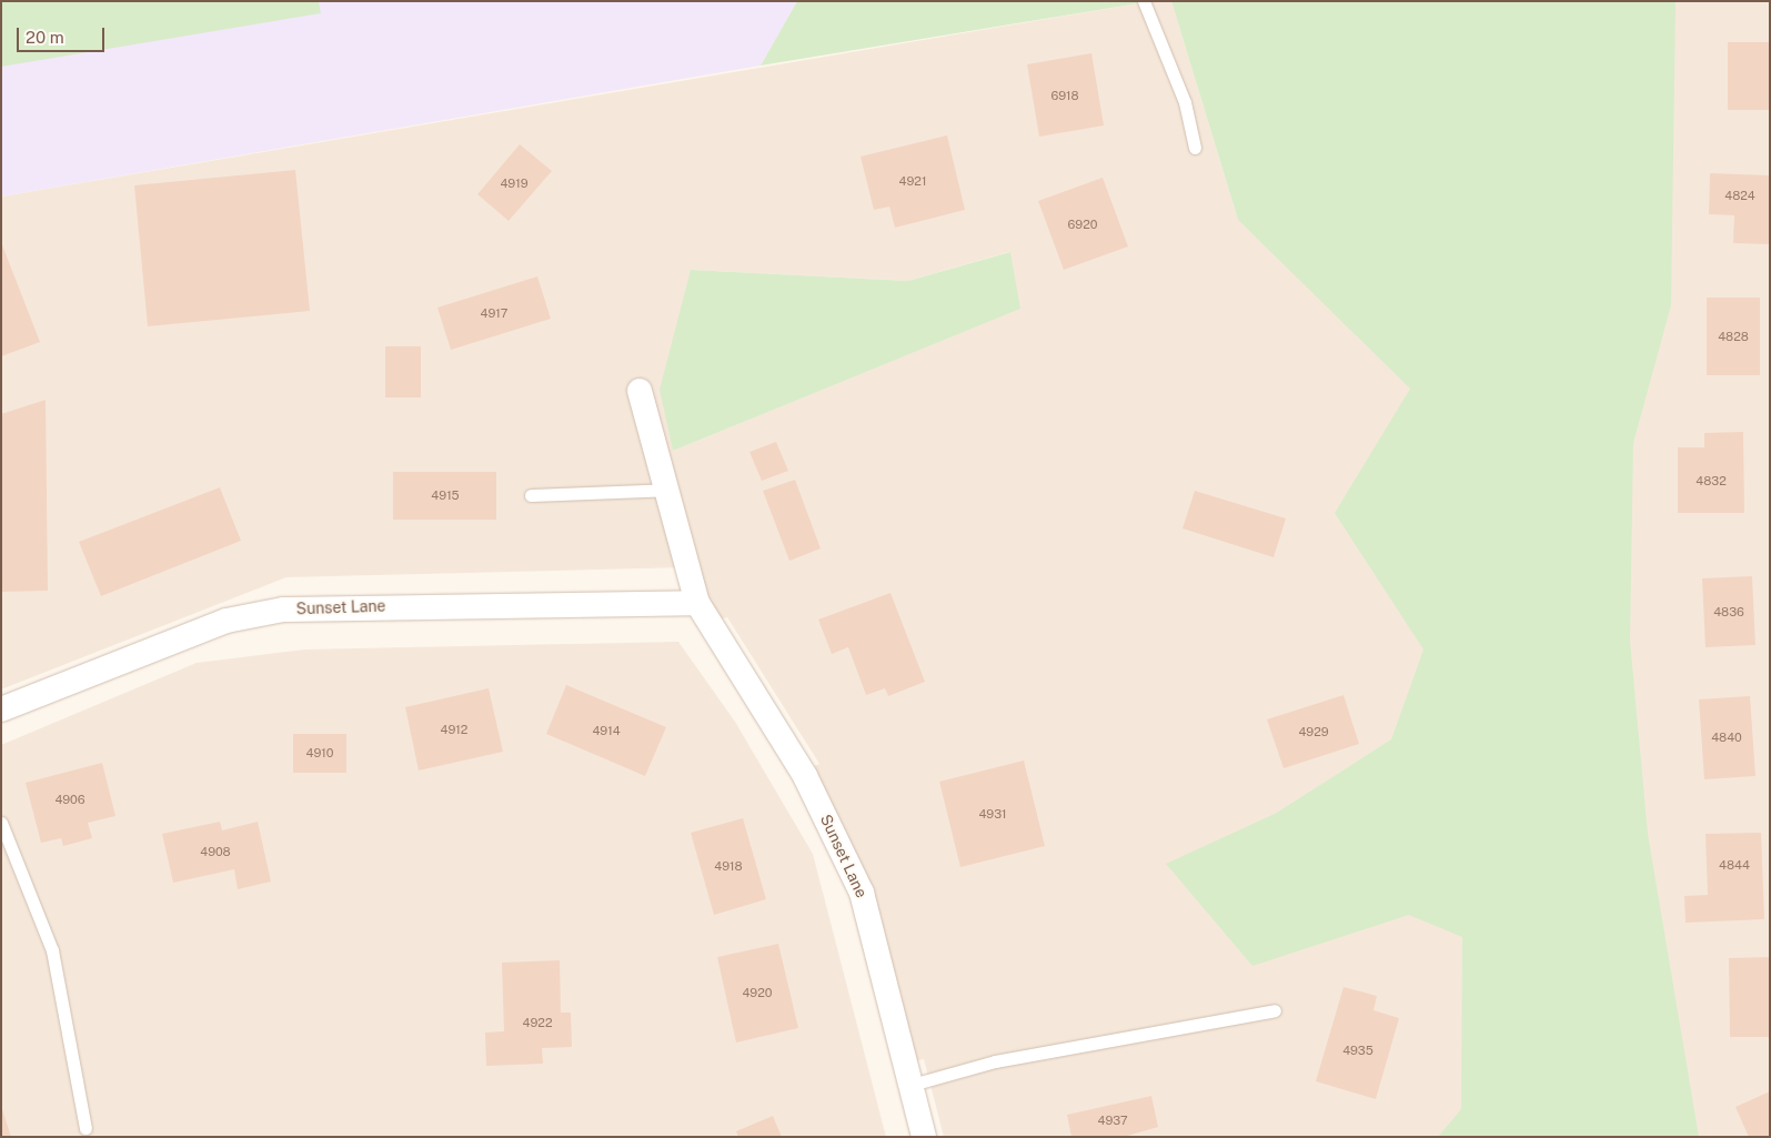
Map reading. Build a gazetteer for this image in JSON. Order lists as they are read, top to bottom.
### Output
{
  "streets": {
    "street": ["Sunset Lane"]
  },
  "house_numbers": [
    "6918",
    "4921",
    "4919",
    "4824",
    "6920",
    "4917",
    "4828",
    "4832",
    "4915",
    "4836",
    "4912",
    "4914",
    "4929",
    "4840",
    "4910",
    "4906",
    "4931",
    "4908",
    "4844",
    "4918",
    "4920",
    "4922",
    "4935",
    "4937"
  ],
  "scale_bar": "20 m"
}
